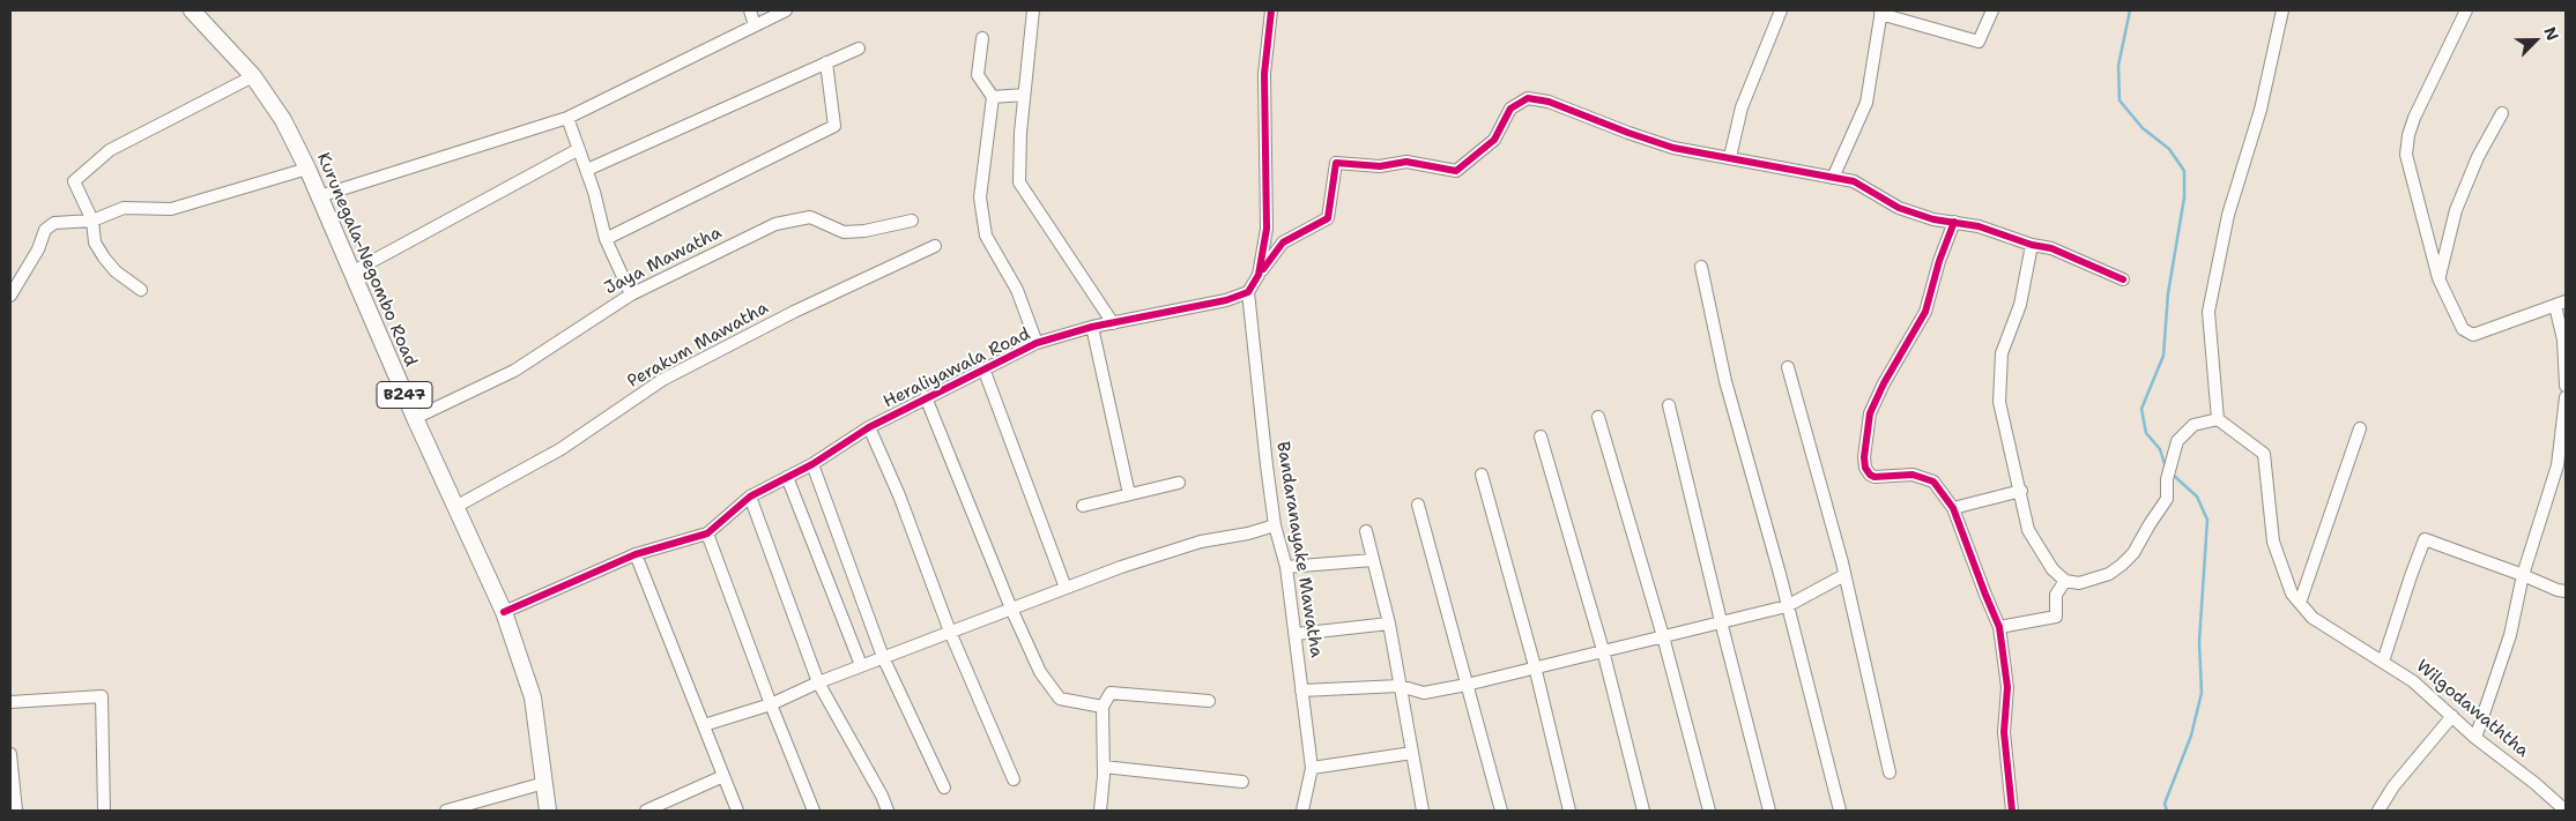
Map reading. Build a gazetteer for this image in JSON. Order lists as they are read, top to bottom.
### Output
{
  "streets": {
    "main road": ["Kurunegala-Negombo Road", "B247"],
    "street": [
      "Jaya Mawatha",
      "Perakum Mawatha",
      "Heraliyawala Road",
      "Bandaranayake Mawatha",
      "Wilgodawaththa"
    ]
  },
  "crossings": [
    ["Kurunegala-Negombo Road", "Jaya Mawatha"],
    ["Kurunegala-Negombo Road", "Perakum Mawatha"],
    ["Kurunegala-Negombo Road", "Heraliyawala Road"],
    ["Heraliyawala Road", "Bandaranayake Mawatha"]
  ],
  "north": "top right"
}
